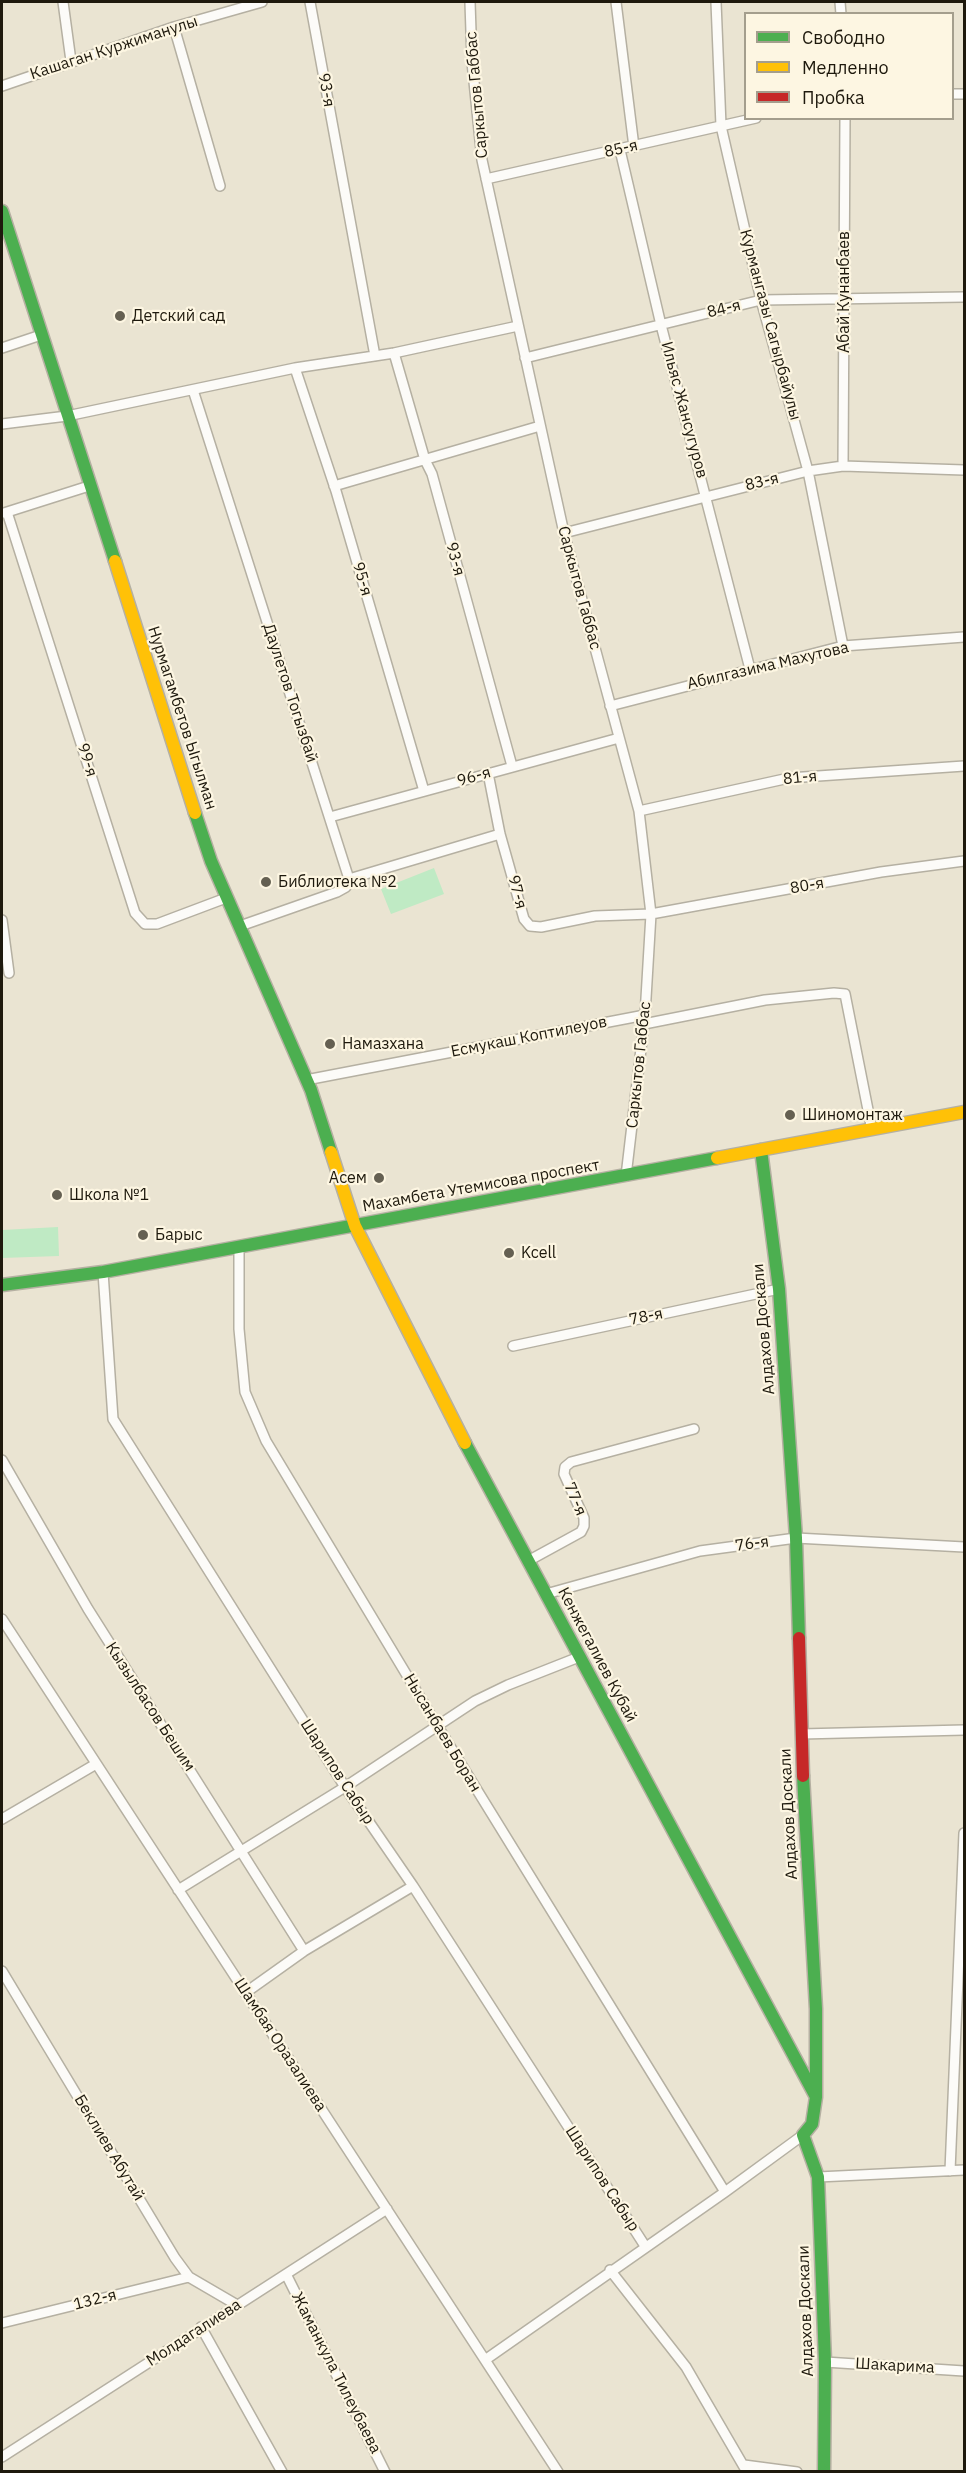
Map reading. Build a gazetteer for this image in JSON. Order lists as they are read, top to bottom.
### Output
{
  "streets": {
    "street": [
      "Кашаган Куржиманулы",
      "93-я",
      "Саркытов Габбас",
      "85-я",
      "Абай Кунанбаев",
      "84-я",
      "Курмангазы Сагырбайулы",
      "Ильяс Жансугуров",
      "83-я",
      "95-я",
      "Абилгазима Махутова",
      "Даулетов Тогызбай",
      "Нурмагамбетов Ыгылман",
      "99-я",
      "96-я",
      "81-я",
      "80-я",
      "97-я",
      "Есмукаш Коптилеуов",
      "Махамбета Утемисова проспект",
      "78-я",
      "Алдахов Доскали",
      "77-я",
      "76-я",
      "Кенжегалиев Кубай",
      "Кызылбасов Бешим",
      "Нысанбаев Боран",
      "Шарипов Сабыр",
      "Шамбая Оразалиева",
      "Беклиев Абутай",
      "132-я",
      "Молдагалиева",
      "Шакарима",
      "Жаманкула Тилеубаева"
    ]
  },
  "crossings": [
    ["93-я", "96-я"],
    ["Саркытов Габбас", "85-я"],
    ["Саркытов Габбас", "84-я"],
    ["Саркытов Габбас", "83-я"],
    ["Саркытов Габбас", "Абилгазима Махутова"],
    ["Саркытов Габбас", "96-я"],
    ["Саркытов Габбас", "81-я"],
    ["Саркытов Габбас", "80-я"],
    ["Саркытов Габбас", "97-я"],
    ["Саркытов Габбас", "Есмукаш Коптилеуов"],
    ["Саркытов Габбас", "Махамбета Утемисова проспект"],
    ["85-я", "Курмангазы Сагырбайулы"],
    ["85-я", "Ильяс Жансугуров"],
    ["Абай Кунанбаев", "84-я"],
    ["Абай Кунанбаев", "83-я"],
    ["84-я", "Курмангазы Сагырбайулы"],
    ["84-я", "Ильяс Жансугуров"],
    ["Курмангазы Сагырбайулы", "83-я"],
    ["Курмангазы Сагырбайулы", "Абилгазима Махутова"],
    ["Ильяс Жансугуров", "83-я"],
    ["Ильяс Жансугуров", "Абилгазима Махутова"],
    ["95-я", "96-я"],
    ["Даулетов Тогызбай", "96-я"],
    ["Нурмагамбетов Ыгылман", "99-я"],
    ["Нурмагамбетов Ыгылман", "Есмукаш Коптилеуов"],
    ["Нурмагамбетов Ыгылман", "Махамбета Утемисова проспект"],
    ["Нурмагамбетов Ыгылман", "Кенжегалиев Кубай"],
    ["96-я", "97-я"],
    ["80-я", "97-я"],
    ["Есмукаш Коптилеуов", "Махамбета Утемисова проспект"],
    ["Махамбета Утемисова проспект", "Алдахов Доскали"],
    ["Махамбета Утемисова проспект", "Кенжегалиев Кубай"],
    ["Махамбета Утемисова проспект", "Нысанбаев Боран"],
    ["Махамбета Утемисова проспект", "Шарипов Сабыр"],
    ["78-я", "Алдахов Доскали"],
    ["Алдахов Доскали", "76-я"],
    ["Алдахов Доскали", "Кенжегалиев Кубай"],
    ["Алдахов Доскали", "Шакарима"],
    ["77-я", "Кенжегалиев Кубай"],
    ["76-я", "Кенжегалиев Кубай"],
    ["Шамбая Оразалиева", "Молдагалиева"],
    ["Беклиев Абутай", "132-я"],
    ["Беклиев Абутай", "Молдагалиева"],
    ["Молдагалиева", "Жаманкула Тилеубаева"]
  ],
  "places": [
    "Детский сад",
    "Библиотека №2",
    "Намазхана",
    "Шиномонтаж",
    "Асем",
    "Школа №1",
    "Барыс",
    "Kcell"
  ],
  "legend": ["Свободно", "Медленно", "Пробка"]
}
